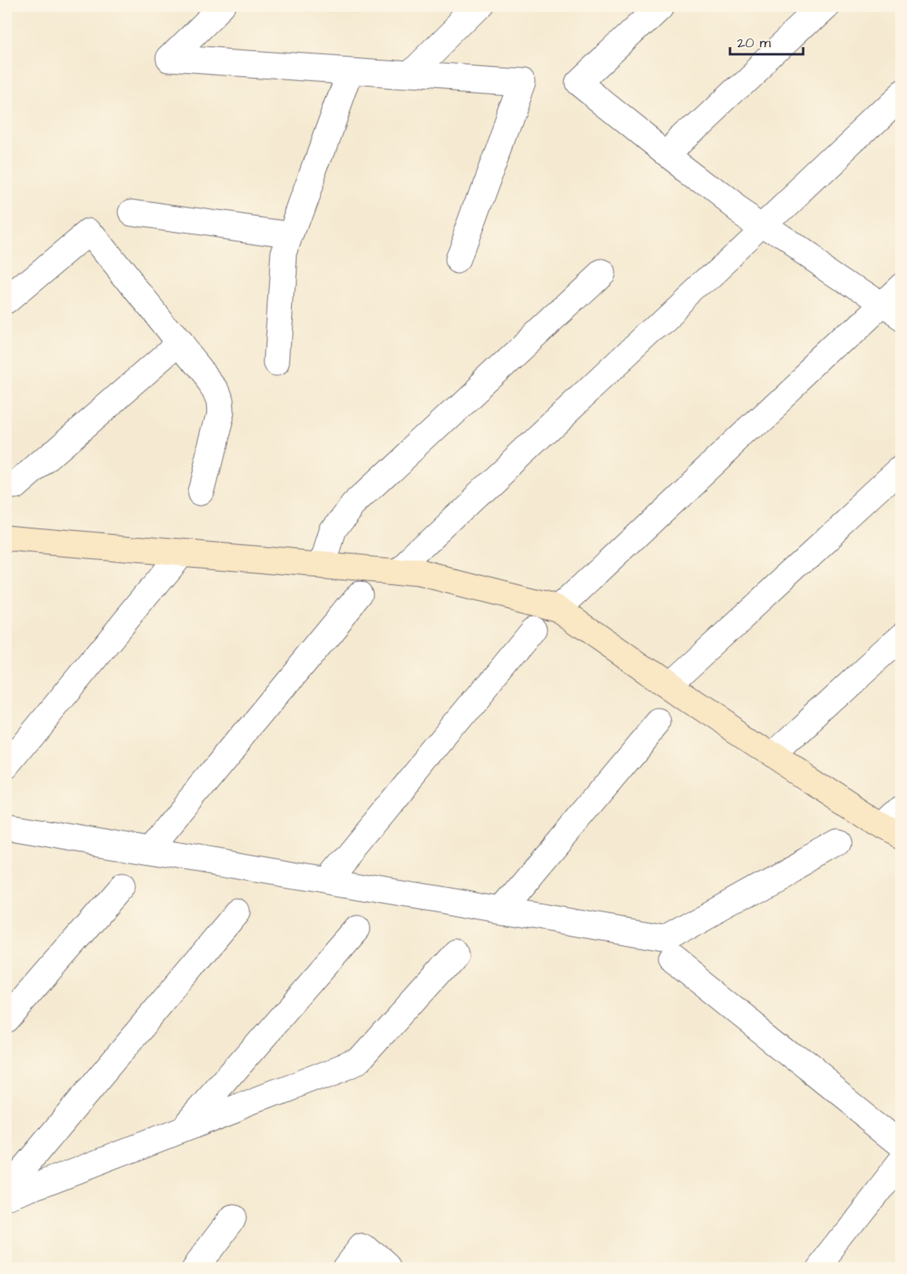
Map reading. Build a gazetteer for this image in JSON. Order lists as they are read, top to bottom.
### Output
{
  "scale_bar": "20 m"
}
